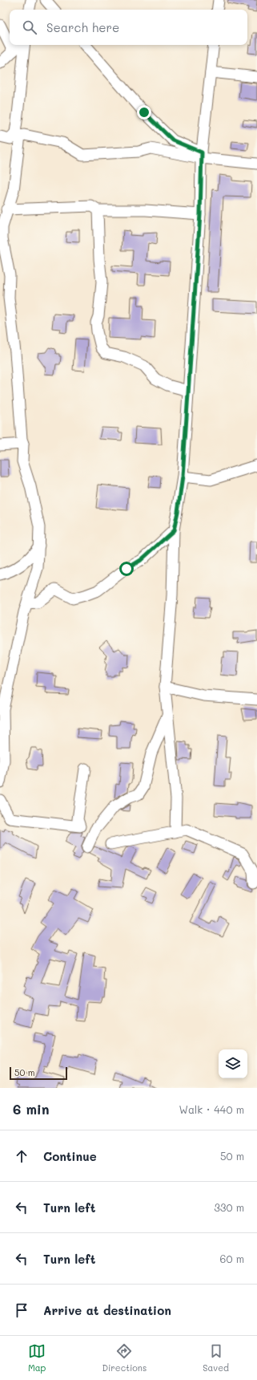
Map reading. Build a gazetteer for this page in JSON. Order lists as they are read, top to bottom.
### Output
{
  "scale_bar": "50 m",
  "page": {
    "search": "Search here",
    "scale": "50 m",
    "heading": ["6 min", "Walk · 440 m"],
    "list": [
      ["Continue", "50 m"],
      ["Turn left", "330 m"],
      ["Turn left", "60 m"],
      "Arrive at destination"
    ],
    "nav": ["Map", "Directions", "Saved"]
  }
}
